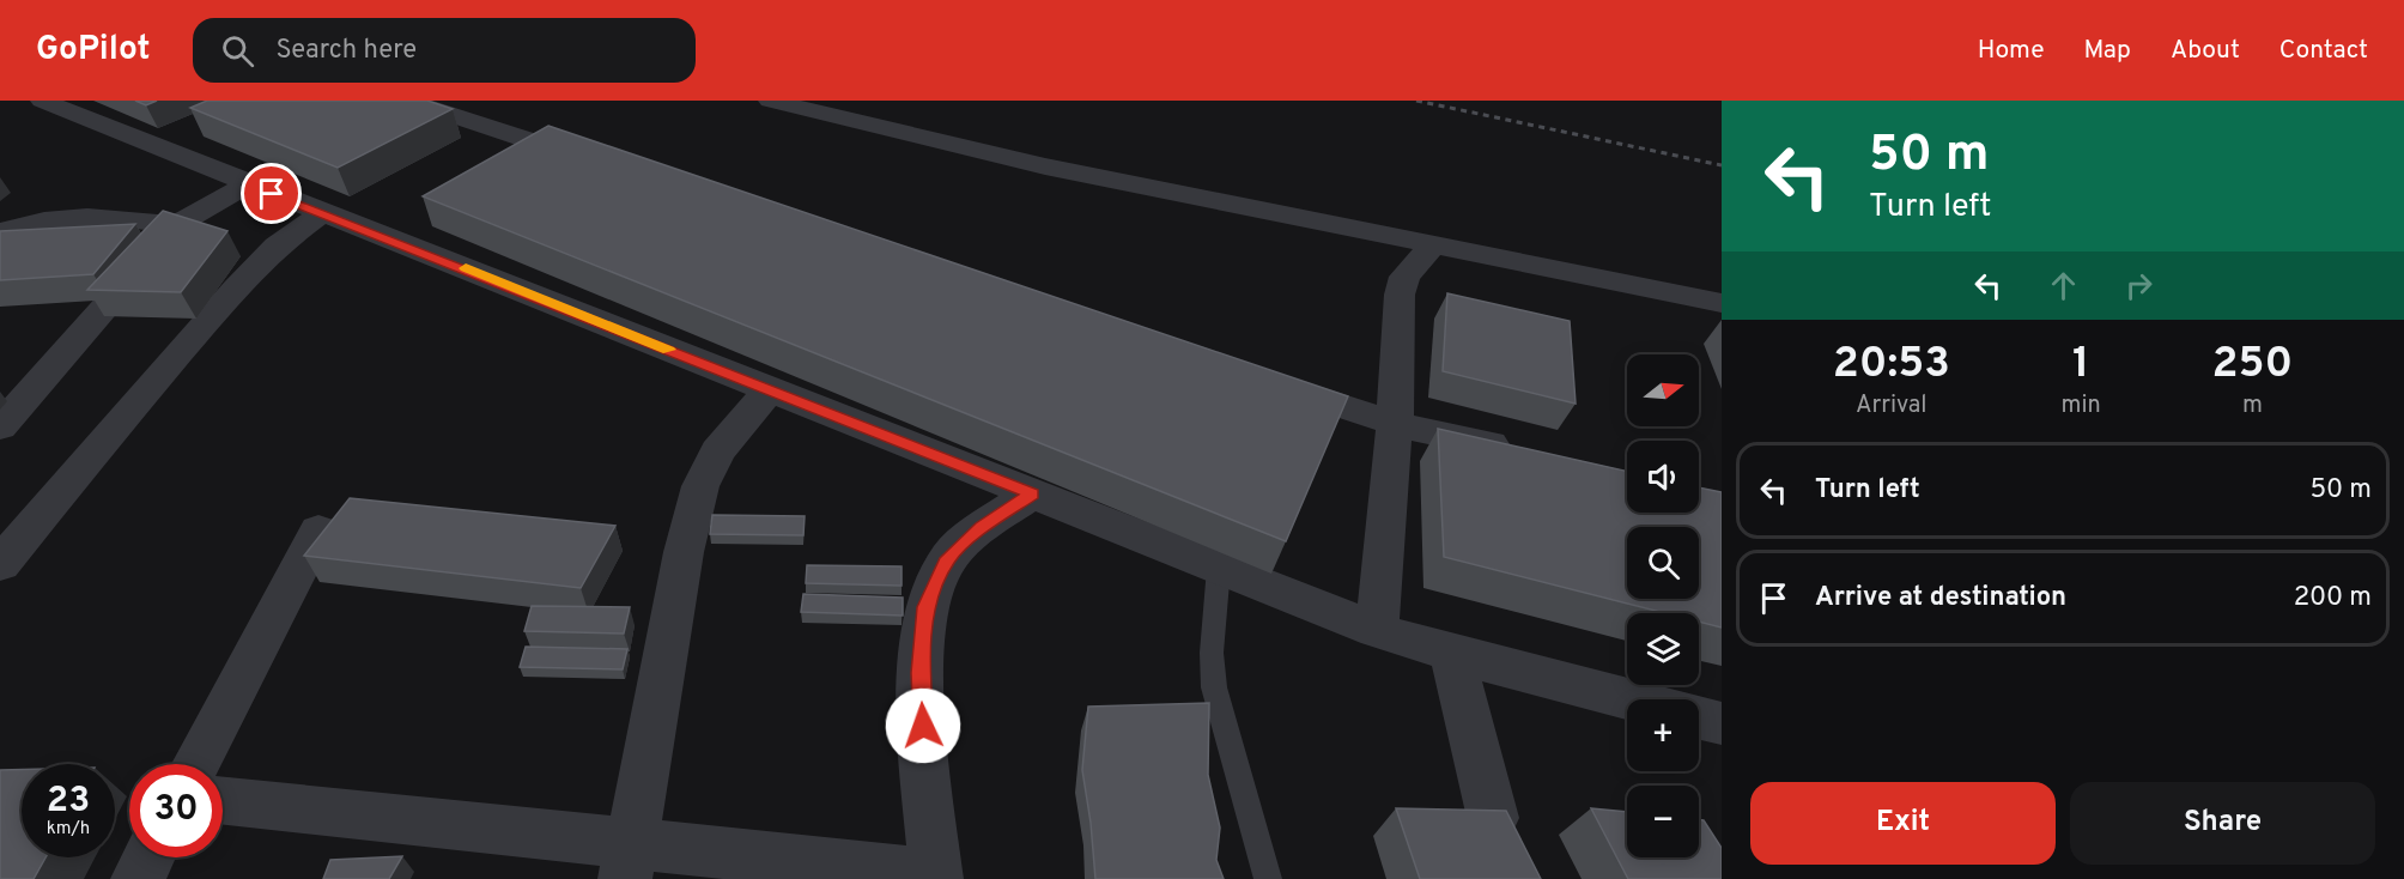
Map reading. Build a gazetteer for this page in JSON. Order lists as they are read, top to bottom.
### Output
{
  "north": "right",
  "page": {
    "header": "GoPilot",
    "search": "Search here",
    "nav": [
      "Home",
      "Map",
      "About",
      "Contact"
    ],
    "turn": ["50 m", "Turn left"],
    "eta": [
      "20:53",
      "Arrival",
      "1",
      "min",
      "250",
      "m"
    ],
    "map_buttons": ["+", "−"],
    "list": [
      {
        "name": "Turn left",
        "value": "50 m"
      },
      {
        "name": "Arrive at destination",
        "value": "200 m"
      }
    ],
    "speed": "23 km/h",
    "limit": "30",
    "buttons": ["Exit", "Share"]
  }
}
